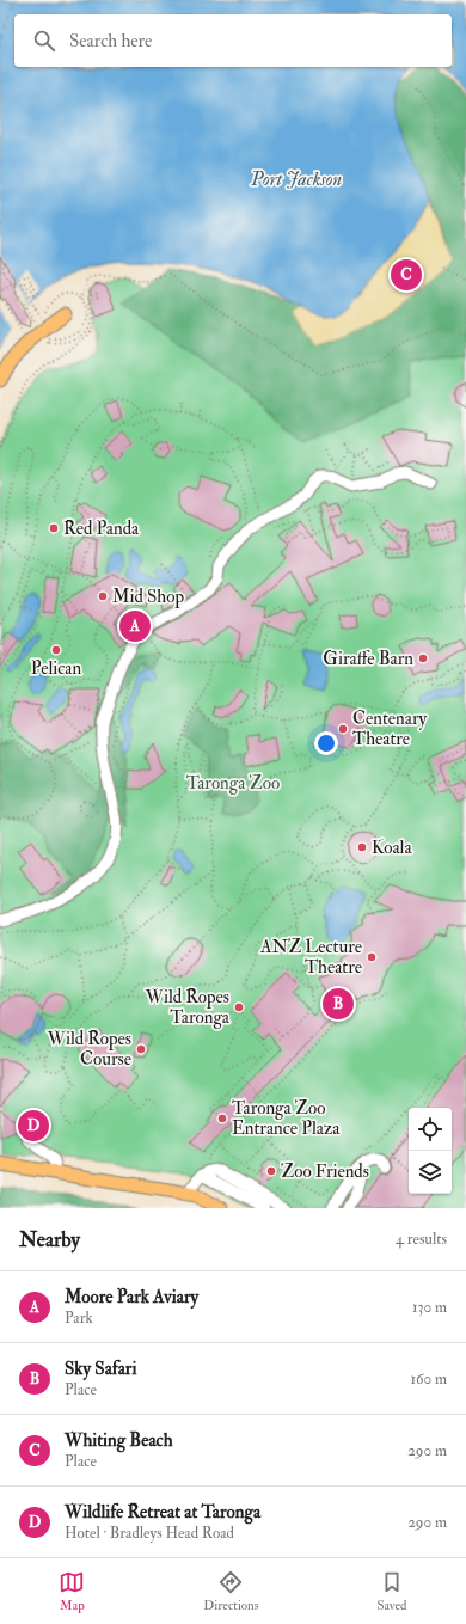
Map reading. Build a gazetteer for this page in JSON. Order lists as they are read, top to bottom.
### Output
{
  "water": ["Port Jackson"],
  "parks": ["Taronga Zoo"],
  "places": [
    "Red Panda",
    "Mid Shop",
    "Pelican",
    "Giraffe Barn",
    "Centenary Theatre",
    "Koala",
    "ANZ Lecture Theatre",
    "Wild Ropes Taronga",
    "Wild Ropes Course",
    "Taronga Zoo Entrance Plaza",
    "Zoo Friends"
  ],
  "page": {
    "search": "Search here",
    "pins": [
      "C",
      "A",
      "B",
      "D"
    ],
    "heading": ["Nearby", "4 results"],
    "list": [
      {
        "mark": "A",
        "name": "Moore Park Aviary",
        "note": "Park",
        "value": "130 m"
      },
      {
        "mark": "B",
        "name": "Sky Safari",
        "note": "Place",
        "value": "160 m"
      },
      {
        "mark": "C",
        "name": "Whiting Beach",
        "note": "Place",
        "value": "290 m"
      },
      {
        "mark": "D",
        "name": "Wildlife Retreat at Taronga",
        "note": "Hotel · Bradleys Head Road",
        "value": "290 m"
      }
    ],
    "nav": ["Map", "Directions", "Saved"]
  }
}
